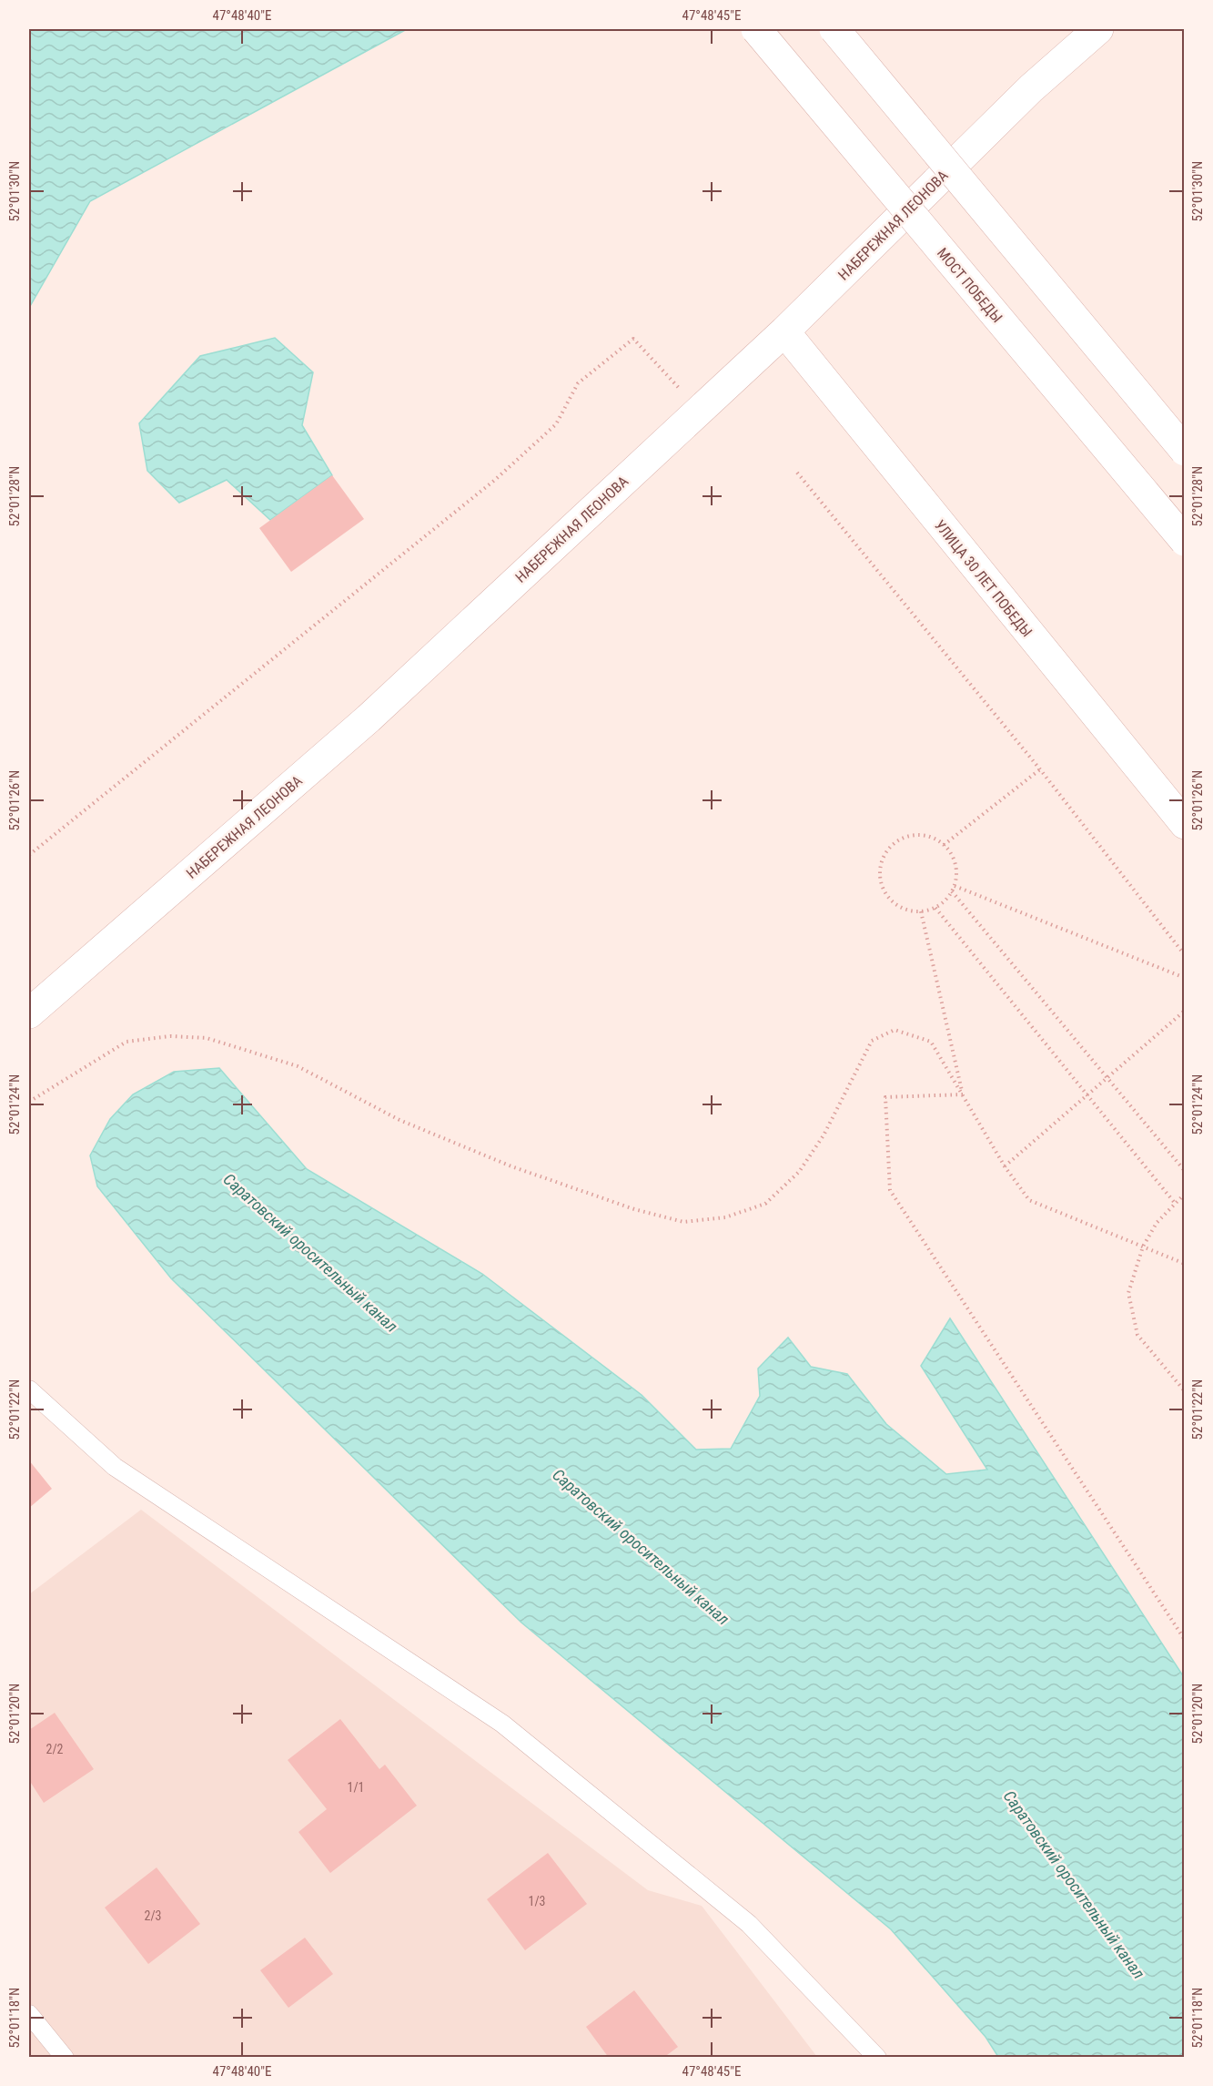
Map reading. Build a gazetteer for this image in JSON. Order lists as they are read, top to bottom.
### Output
{
  "streets": {
    "main road": ["НАБЕРЕЖНАЯ ЛЕОНОВА", "МОСТ ПОБЕДЫ", "УЛИЦА 30 ЛЕТ ПОБЕДЫ"]
  },
  "crossings": [
    ["НАБЕРЕЖНАЯ ЛЕОНОВА", "УЛИЦА 30 ЛЕТ ПОБЕДЫ"]
  ],
  "water": ["Саратовский оросительный канал"],
  "house_numbers": [
    "2/2",
    "1/1",
    "1/3",
    "2/3"
  ],
  "coordinates": [
    "47°48'40\"E",
    "47°48'45\"E",
    "52°01'30\"N",
    "52°01'28\"N",
    "52°01'26\"N",
    "52°01'24\"N",
    "52°01'22\"N",
    "52°01'20\"N",
    "52°01'18\"N"
  ]
}
